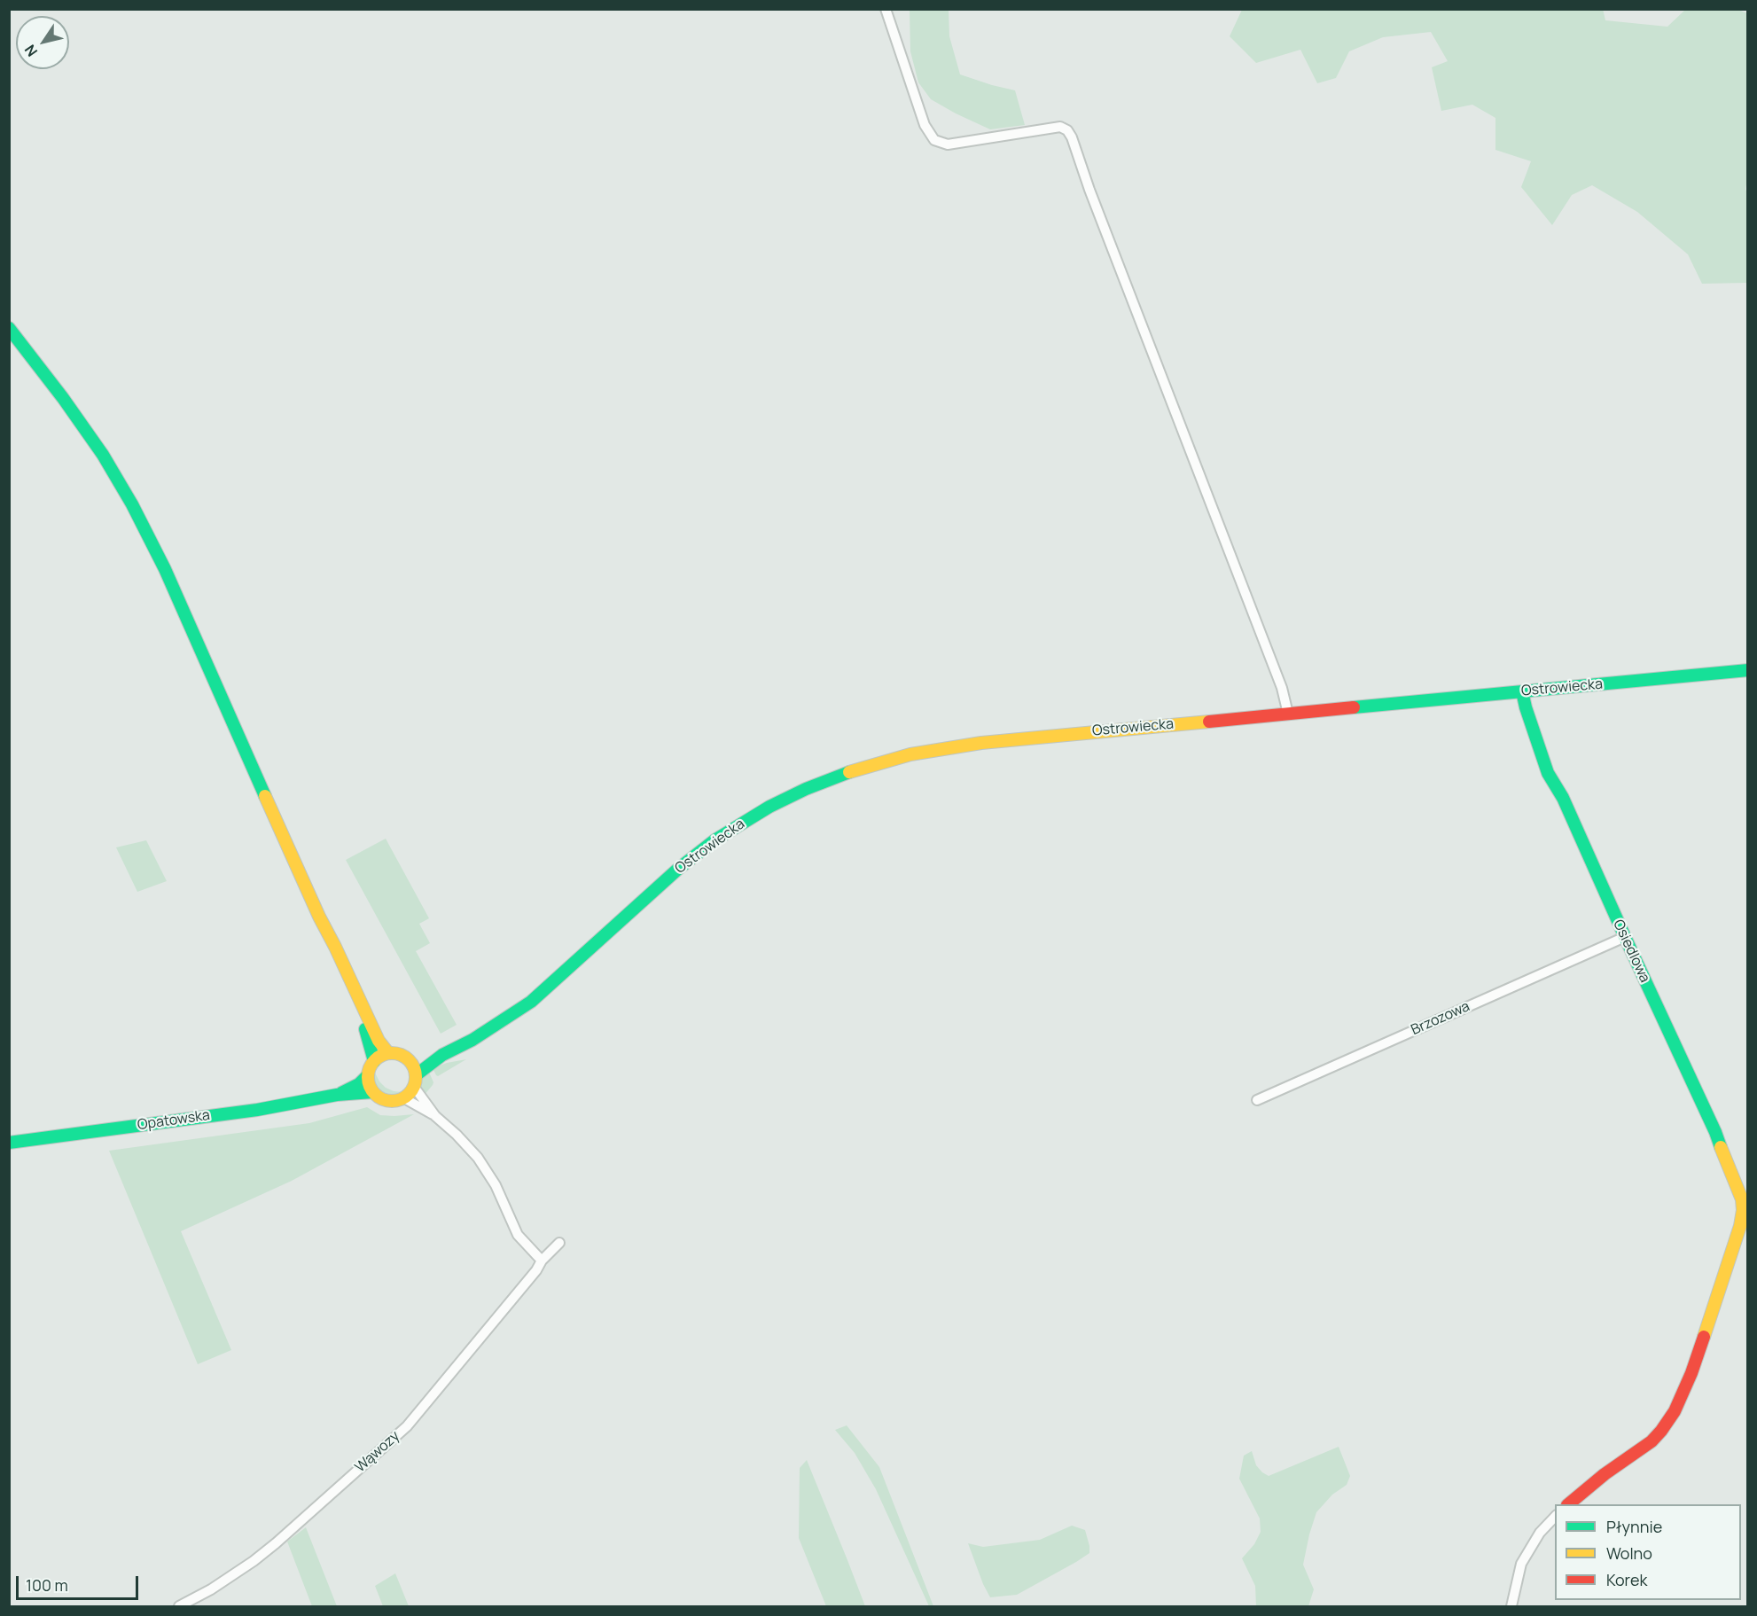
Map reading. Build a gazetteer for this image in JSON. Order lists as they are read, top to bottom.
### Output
{
  "streets": {
    "main road": ["Ostrowiecka", "Osiedlowa", "Opatowska"],
    "street": ["Brzozowa", "Wąwozy"]
  },
  "crossings": [
    ["Ostrowiecka", "Osiedlowa"],
    ["Osiedlowa", "Brzozowa"]
  ],
  "legend": ["Płynnie", "Wolno", "Korek"],
  "scale_bar": "100 m",
  "north": "bottom left"
}
